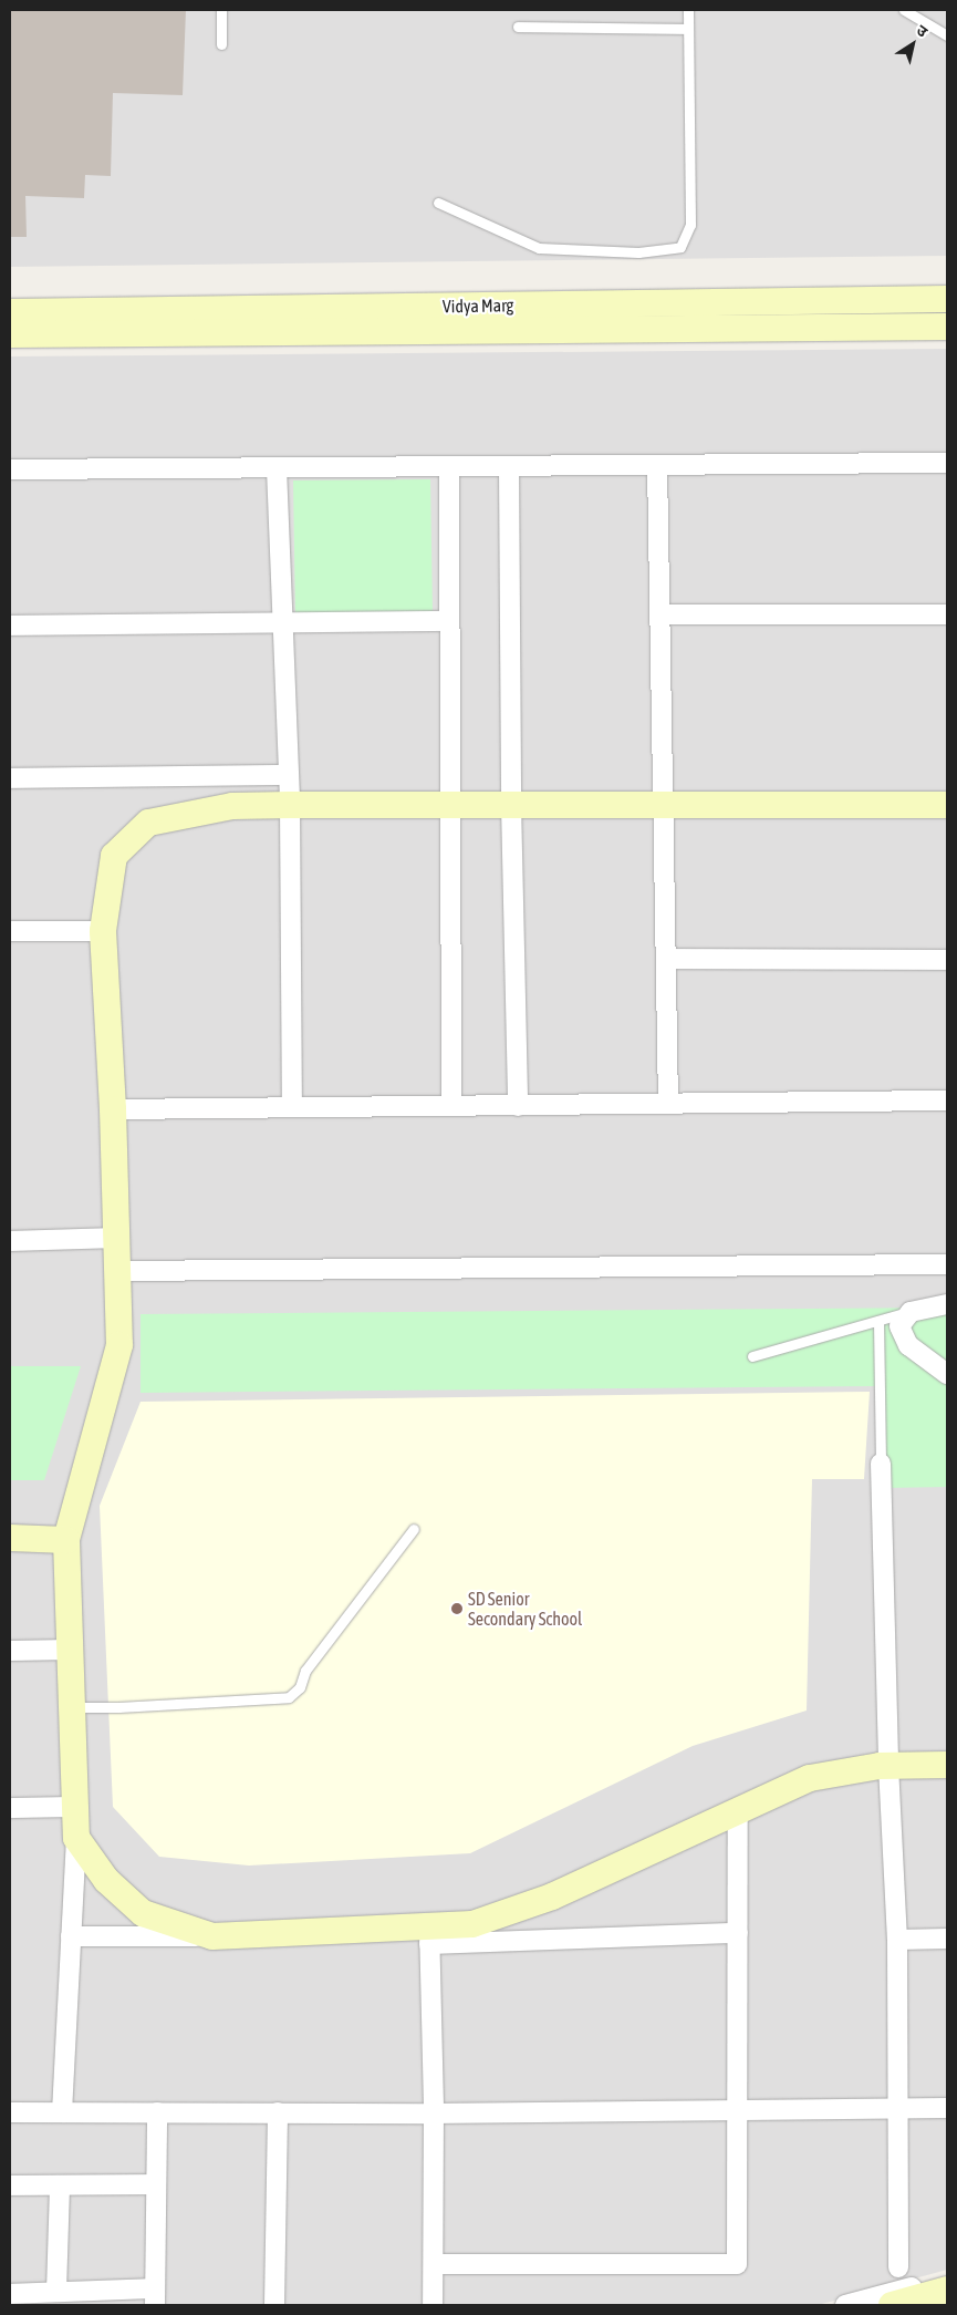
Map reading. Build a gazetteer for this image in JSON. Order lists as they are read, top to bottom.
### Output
{
  "streets": {
    "street": ["Vidya Marg"]
  },
  "places": ["SD Senior Secondary School"],
  "north": "top right"
}
